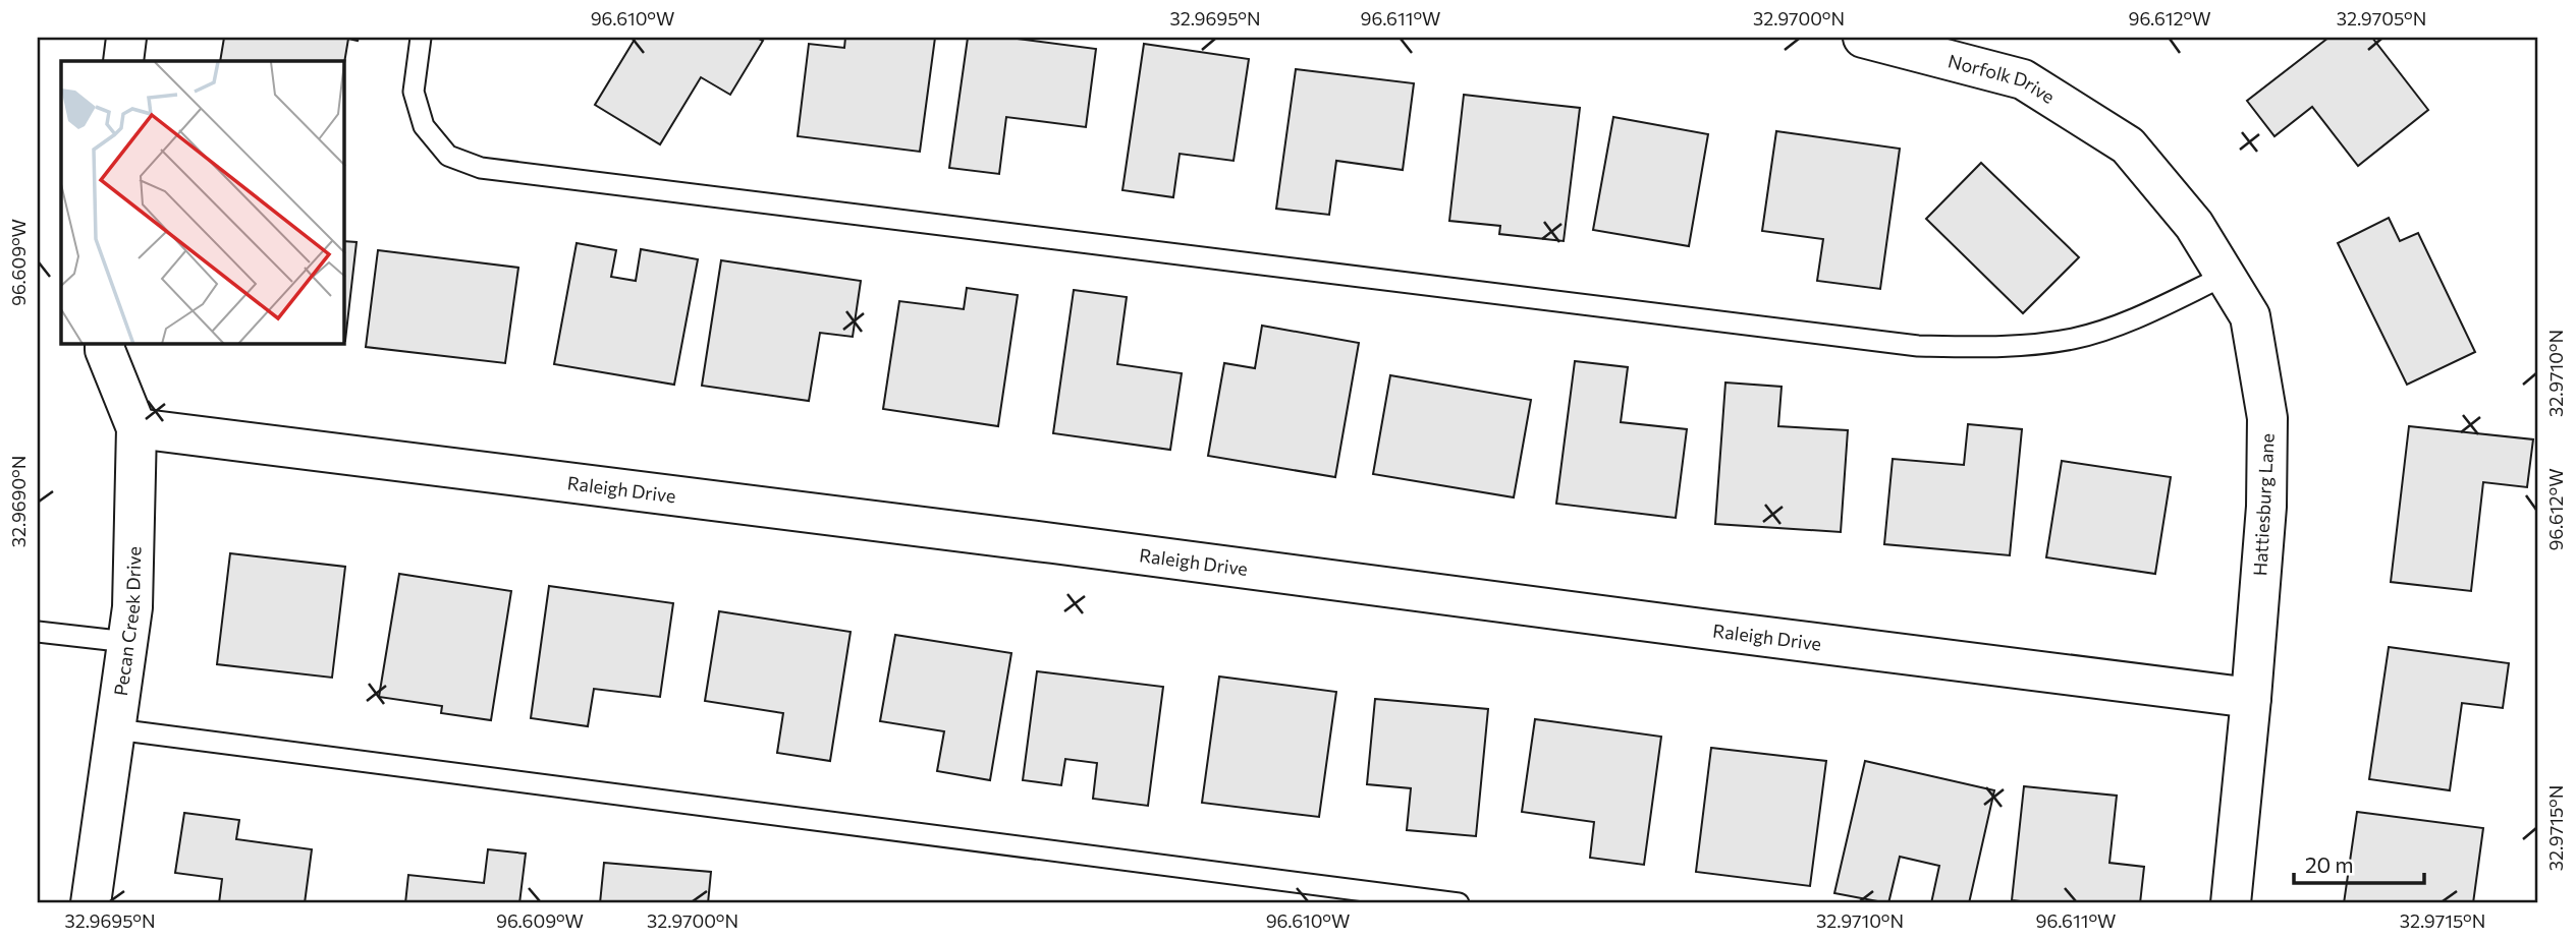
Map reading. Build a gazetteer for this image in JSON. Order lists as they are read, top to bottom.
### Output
{
  "streets": {
    "street": [
      "Norfolk Drive",
      "Raleigh Drive",
      "Hattiesburg Lane",
      "Pecan Creek Drive"
    ]
  },
  "crossings": [
    ["Norfolk Drive", "Hattiesburg Lane"],
    ["Raleigh Drive", "Hattiesburg Lane"],
    ["Raleigh Drive", "Pecan Creek Drive"]
  ],
  "scale_bar": "20 m",
  "coordinates": [
    "96.610°W",
    "32.9695°N",
    "96.611°W",
    "32.9700°N",
    "96.612°W",
    "32.9705°N",
    "96.609°W",
    "32.9710°N",
    "32.9690°N",
    "32.9715°N"
  ]
}
